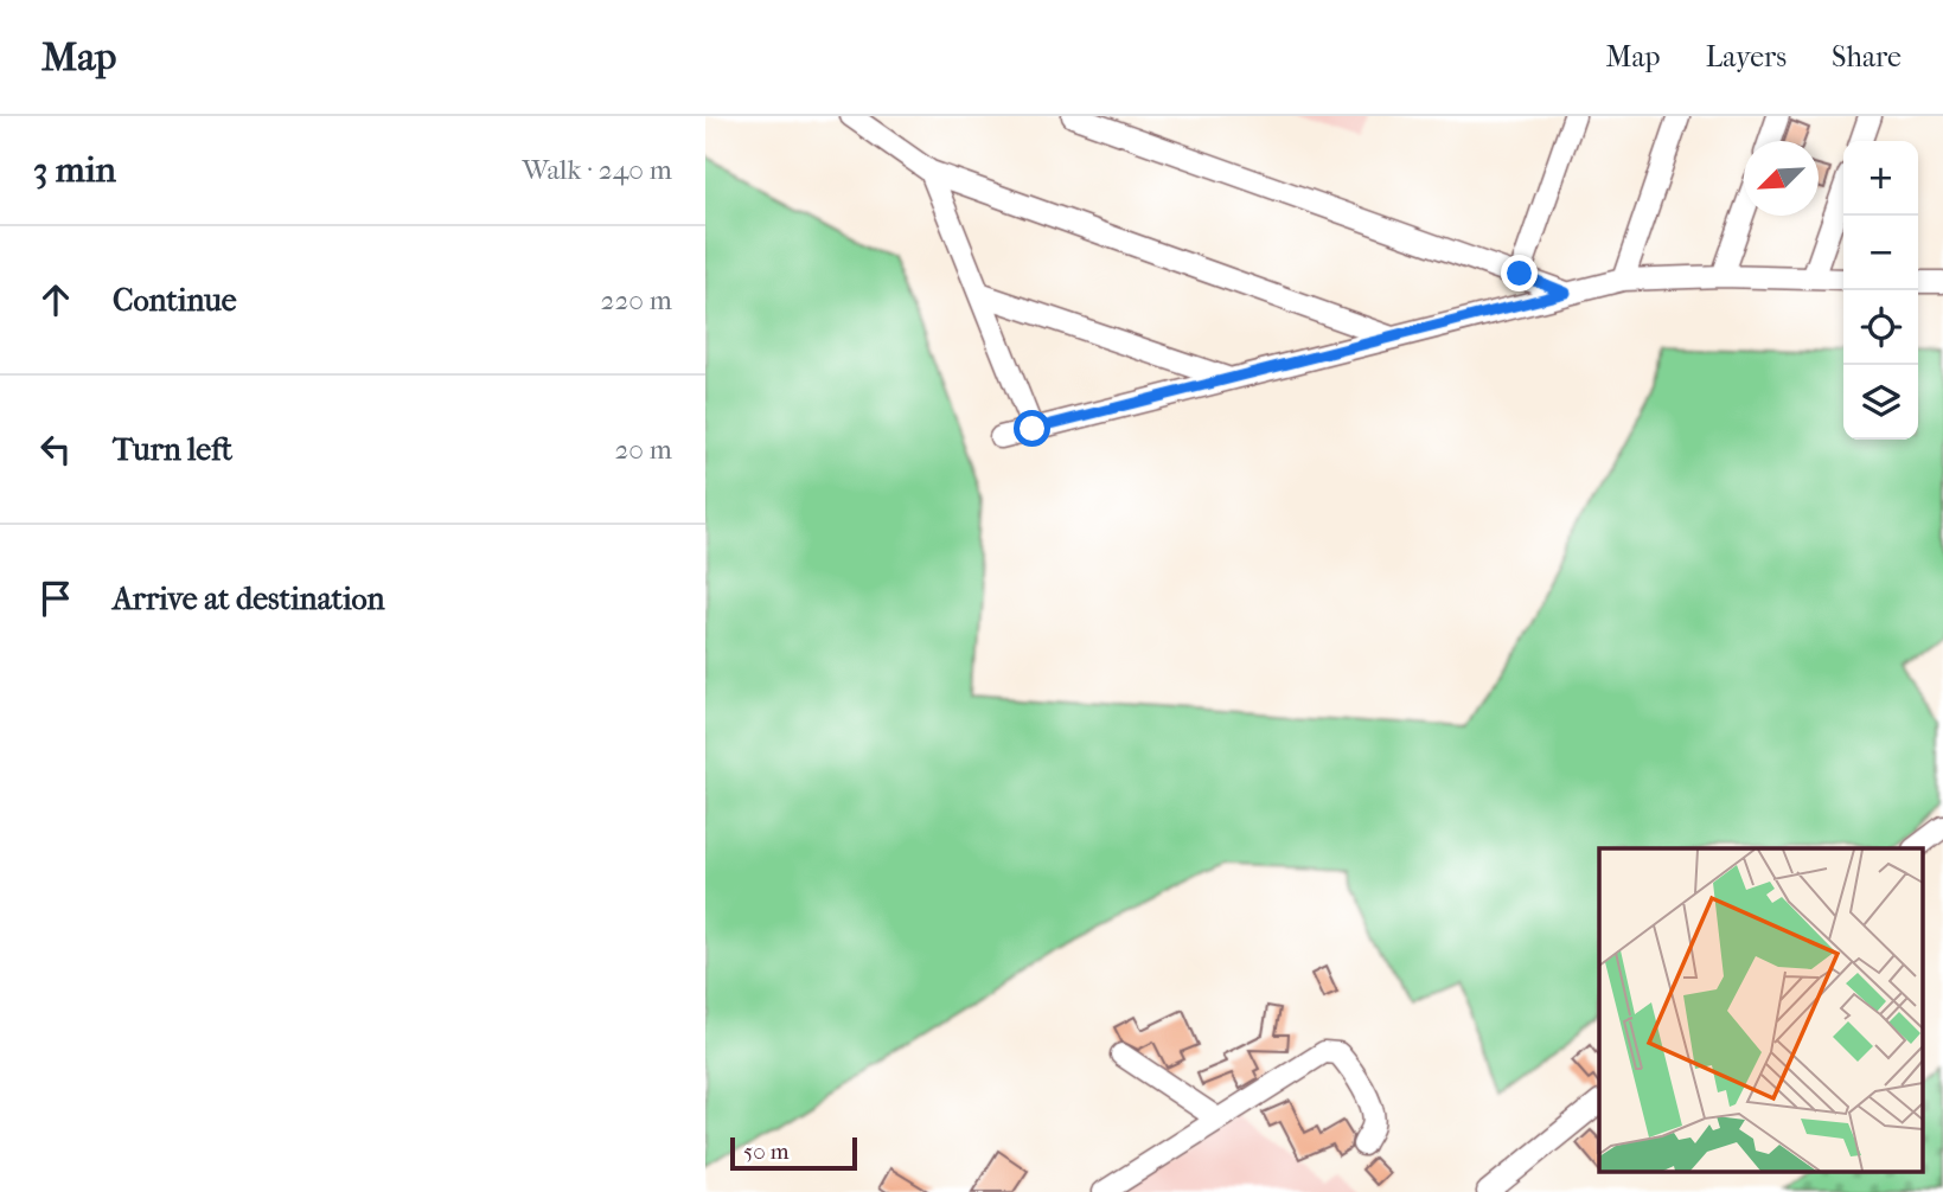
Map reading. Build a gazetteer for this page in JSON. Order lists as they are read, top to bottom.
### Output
{
  "scale_bar": "50 m",
  "north": "bottom left",
  "page": {
    "header": "Map",
    "nav": ["Map", "Layers", "Share"],
    "heading": ["3 min", "Walk · 240 m"],
    "map_buttons": ["+", "−"],
    "list": [
      ["Continue", "220 m"],
      ["Turn left", "20 m"],
      "Arrive at destination"
    ],
    "scale": "50 m"
  }
}
